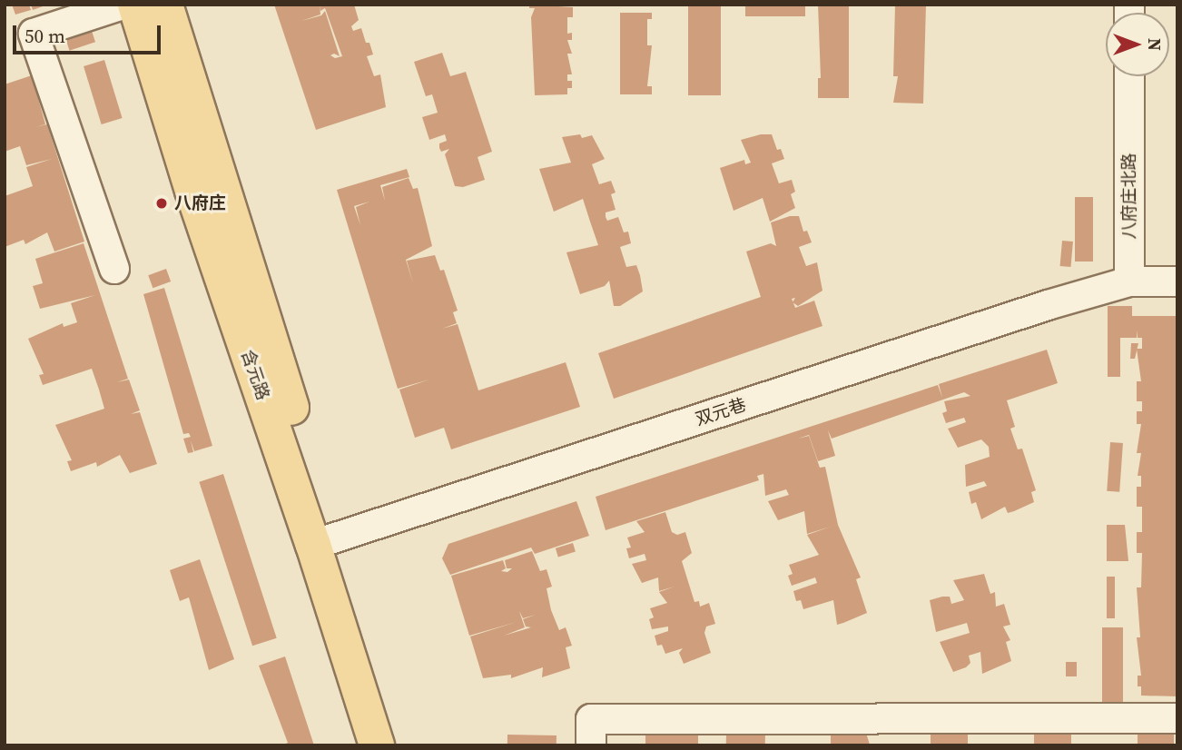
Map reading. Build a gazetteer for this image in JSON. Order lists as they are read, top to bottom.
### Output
{
  "streets": {
    "main road": ["含元路"],
    "street": ["八府庄北路", "双元巷"]
  },
  "crossings": [
    ["八府庄北路", "双元巷"],
    ["含元路", "双元巷"]
  ],
  "places": ["八府庄"],
  "scale_bar": "50 m",
  "north": "right"
}
